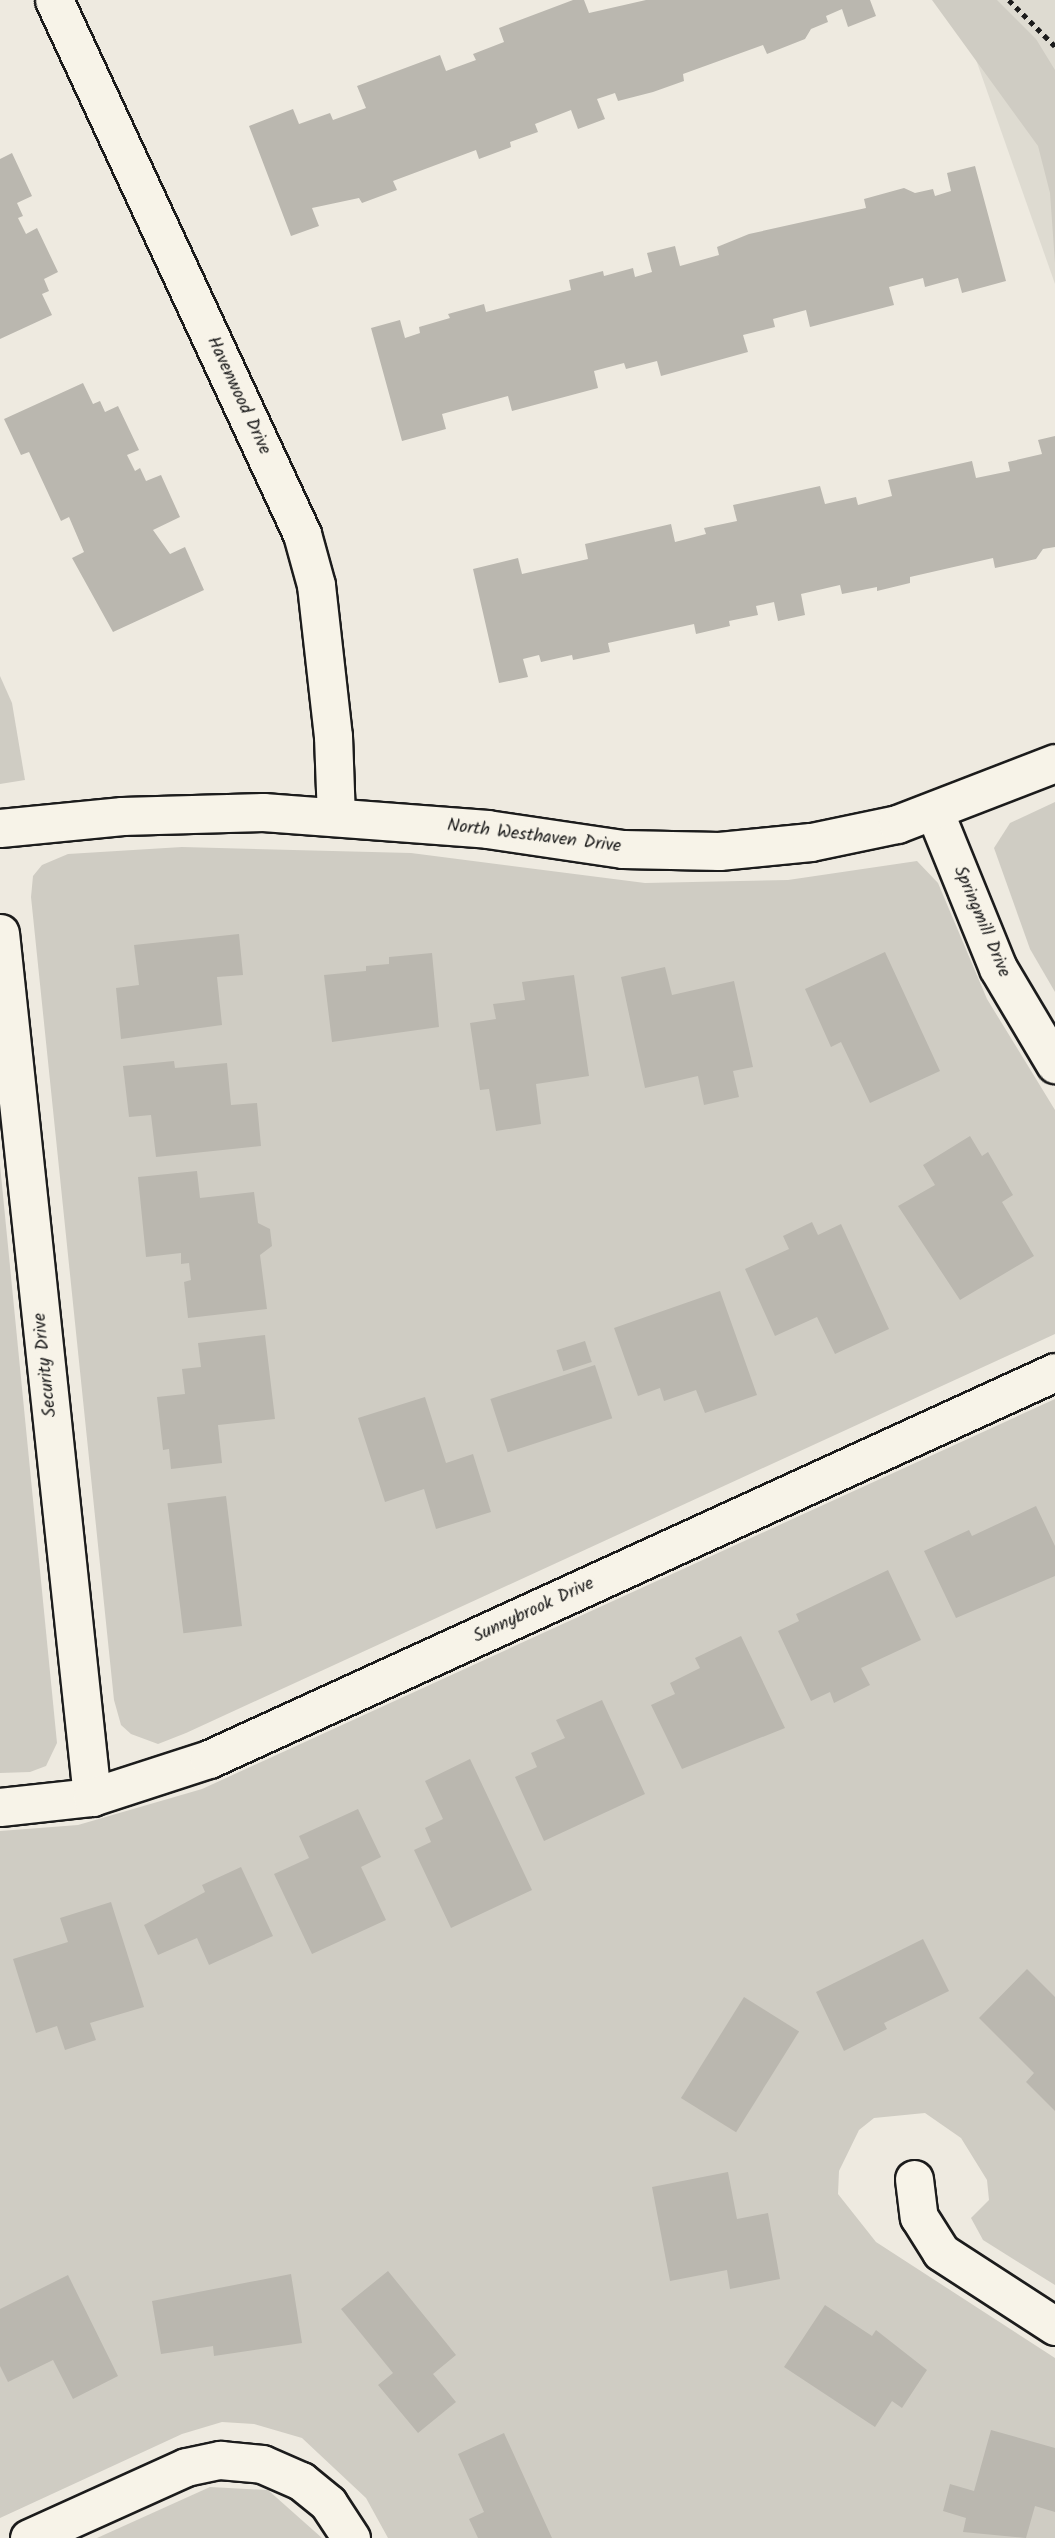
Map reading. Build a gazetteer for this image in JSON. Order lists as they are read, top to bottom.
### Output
{
  "streets": {
    "street": [
      "Havenwood Drive",
      "North Westhaven Drive",
      "Springmill Drive",
      "Security Drive",
      "Sunnybrook Drive"
    ]
  },
  "crossings": [
    ["Havenwood Drive", "North Westhaven Drive"],
    ["North Westhaven Drive", "Springmill Drive"],
    ["Security Drive", "Sunnybrook Drive"]
  ]
}
